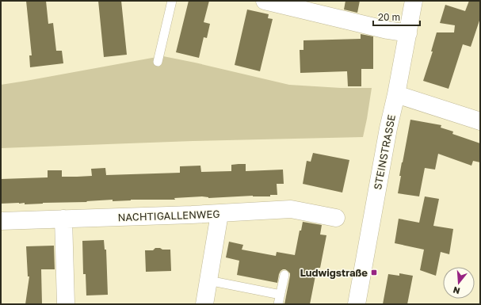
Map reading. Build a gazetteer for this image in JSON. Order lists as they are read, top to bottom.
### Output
{
  "streets": {
    "street": ["STEINSTRASSE", "NACHTIGALLENWEG"]
  },
  "places": {
    "transit": ["Ludwigstraße"]
  },
  "scale_bar": "20 m",
  "north": "bottom"
}
